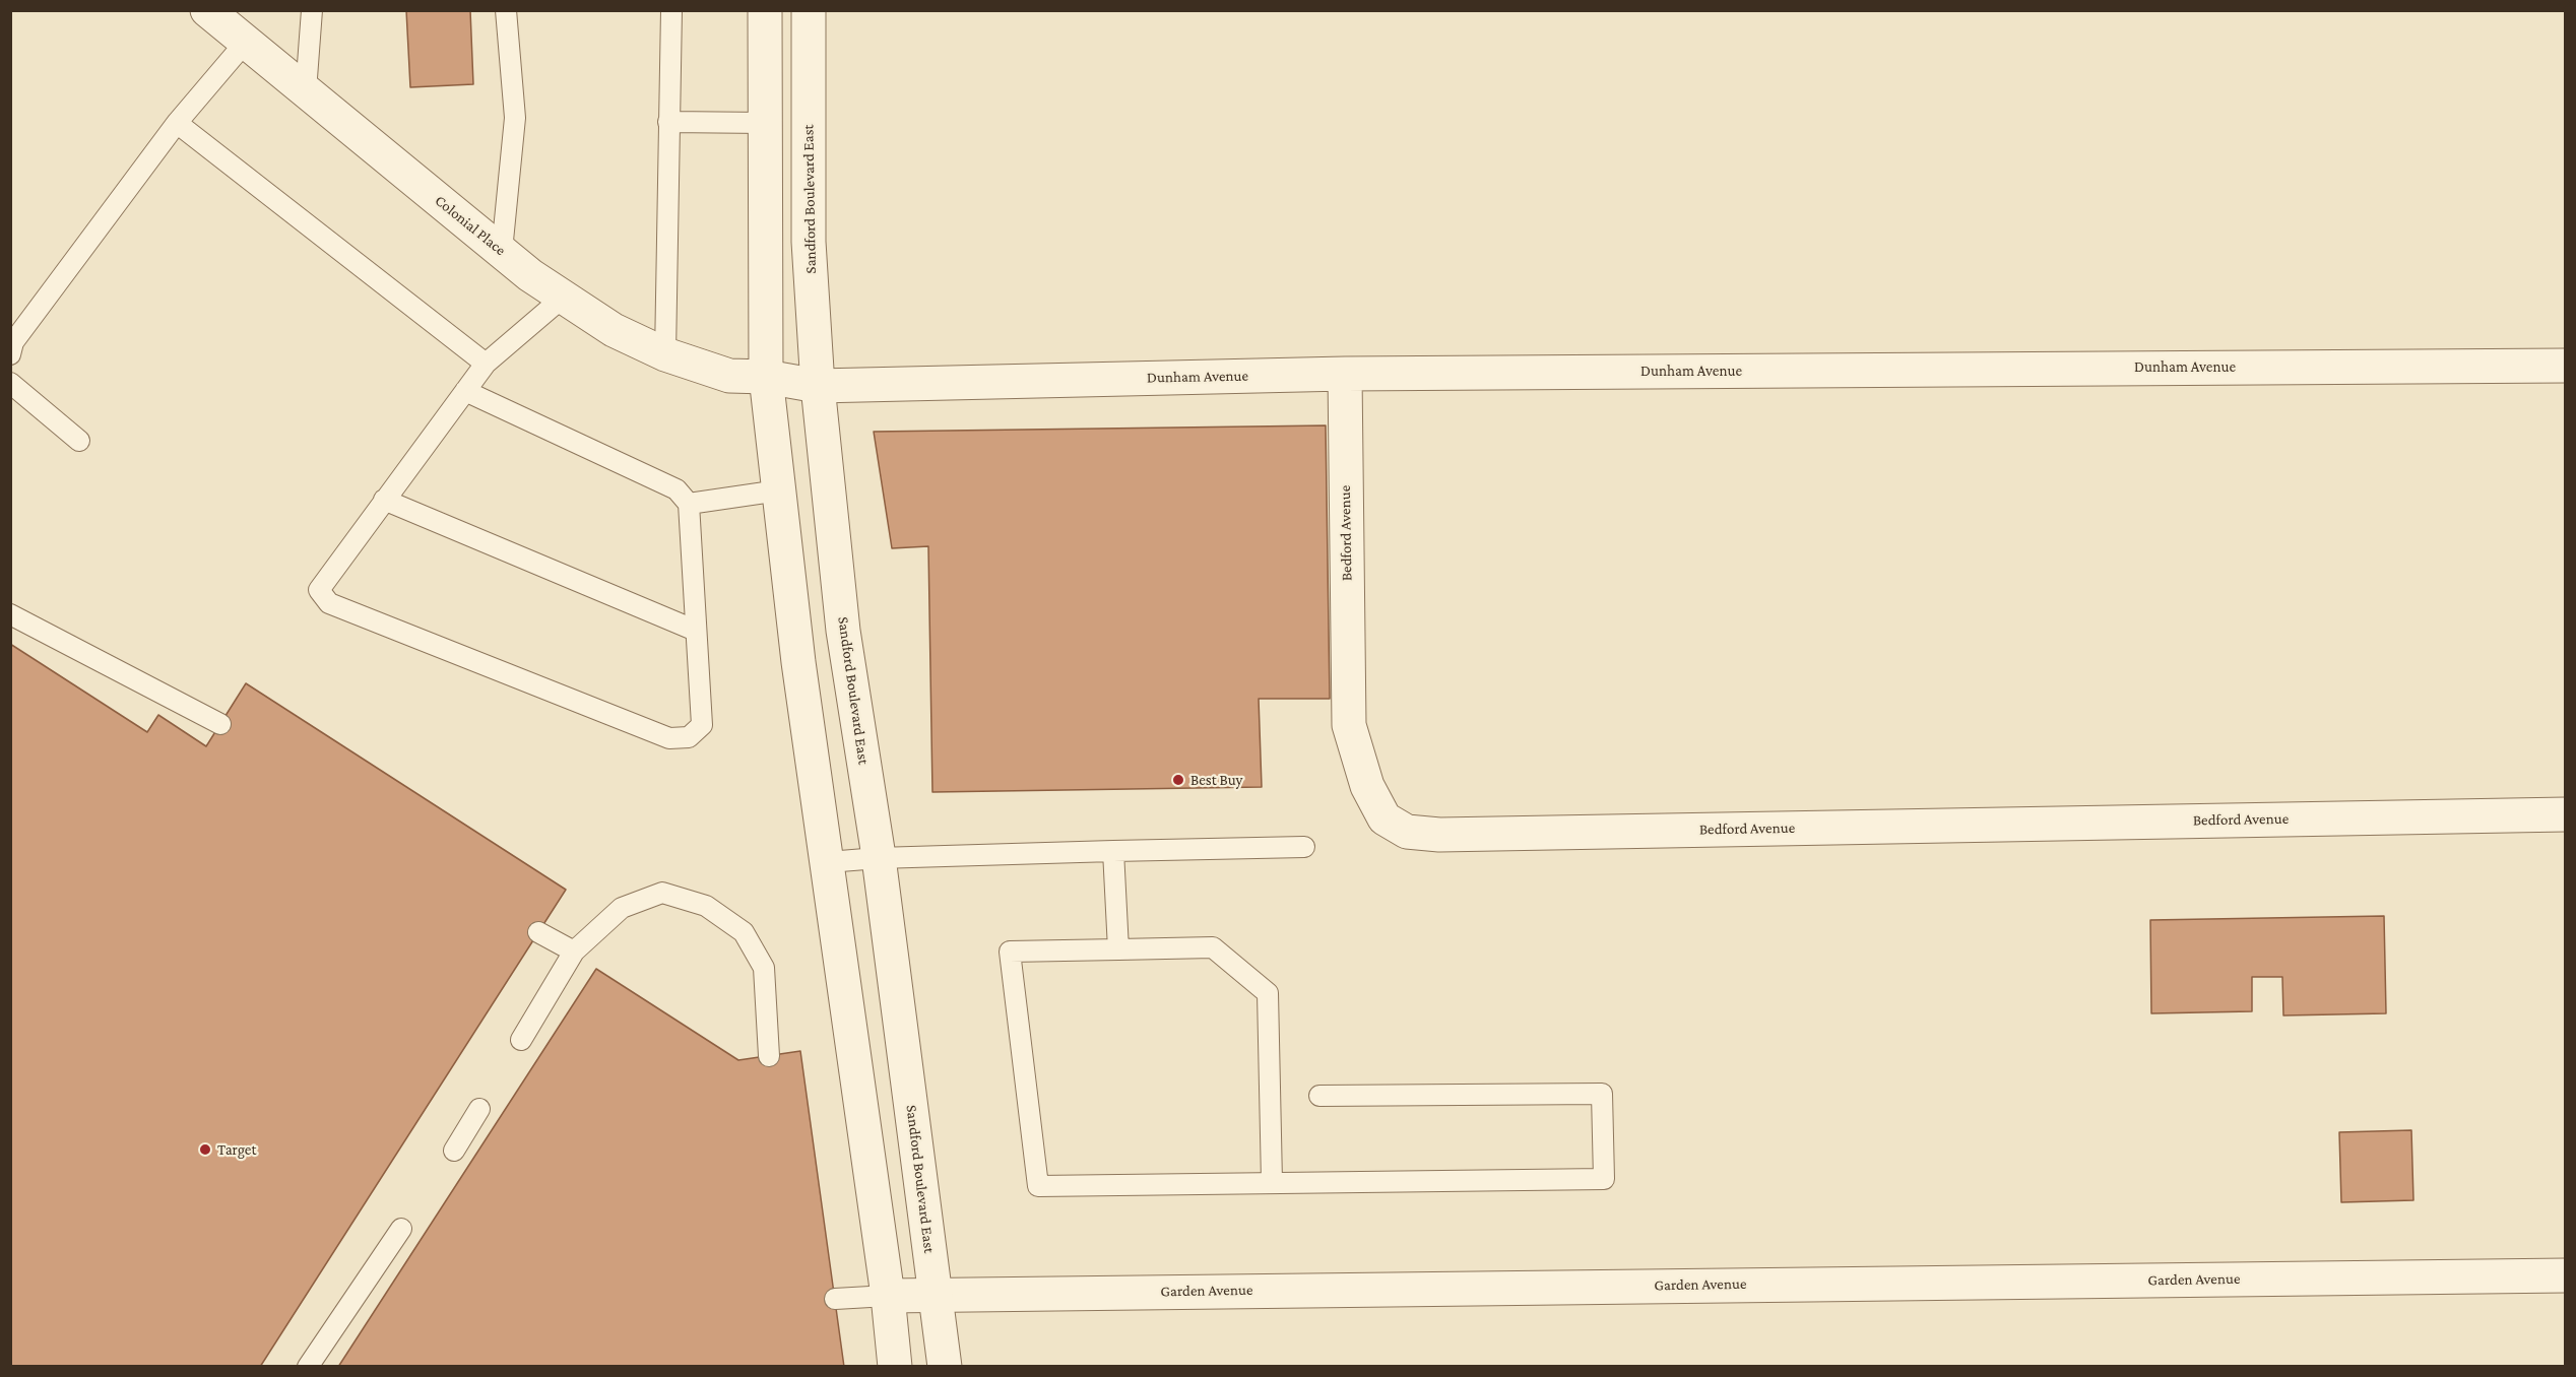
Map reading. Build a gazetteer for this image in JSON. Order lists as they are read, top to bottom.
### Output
{
  "streets": {
    "street": [
      "Sandford Boulevard East",
      "Colonial Place",
      "Dunham Avenue",
      "Bedford Avenue",
      "Garden Avenue"
    ]
  },
  "crossings": [
    ["Sandford Boulevard East", "Dunham Avenue"],
    ["Sandford Boulevard East", "Garden Avenue"],
    ["Colonial Place", "Dunham Avenue"],
    ["Dunham Avenue", "Bedford Avenue"]
  ],
  "places": ["Best Buy", "Target"]
}
